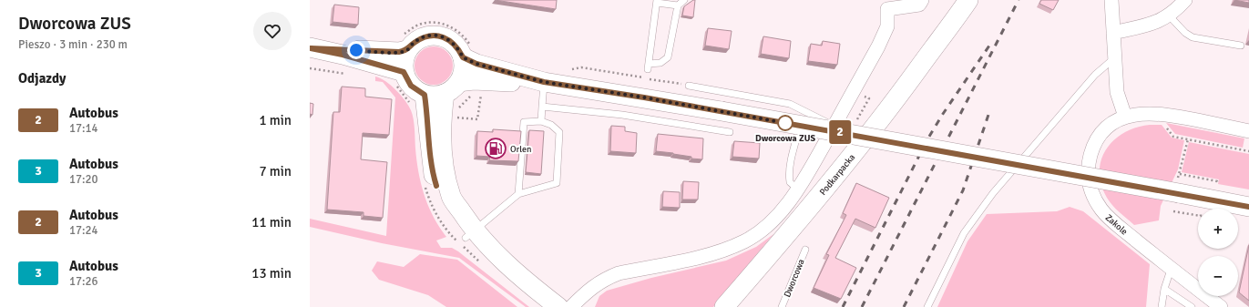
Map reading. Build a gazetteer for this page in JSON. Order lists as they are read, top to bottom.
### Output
{
  "streets": {
    "main road": ["Podkarpacka"],
    "street": ["Zakole"],
    "lane": ["Dworcowa"]
  },
  "places": {
    "other": ["Dworcowa ZUS"],
    "fuel station": ["Orlen"]
  },
  "lines": ["bus line 2"],
  "page": {
    "heading": [
      ["Dworcowa ZUS", "Pieszo · 3 min · 230 m"],
      "Odjazdy"
    ],
    "on_map": "2",
    "list": [
      {
        "mark": "2",
        "name": "Autobus",
        "note": "17:14",
        "value": "1 min"
      },
      {
        "mark": "3",
        "name": "Autobus",
        "note": "17:20",
        "value": "7 min"
      },
      {
        "mark": "2",
        "name": "Autobus",
        "note": "17:24",
        "value": "11 min"
      },
      {
        "mark": "3",
        "name": "Autobus",
        "note": "17:26",
        "value": "13 min"
      }
    ],
    "map_buttons": ["+", "−"]
  }
}
